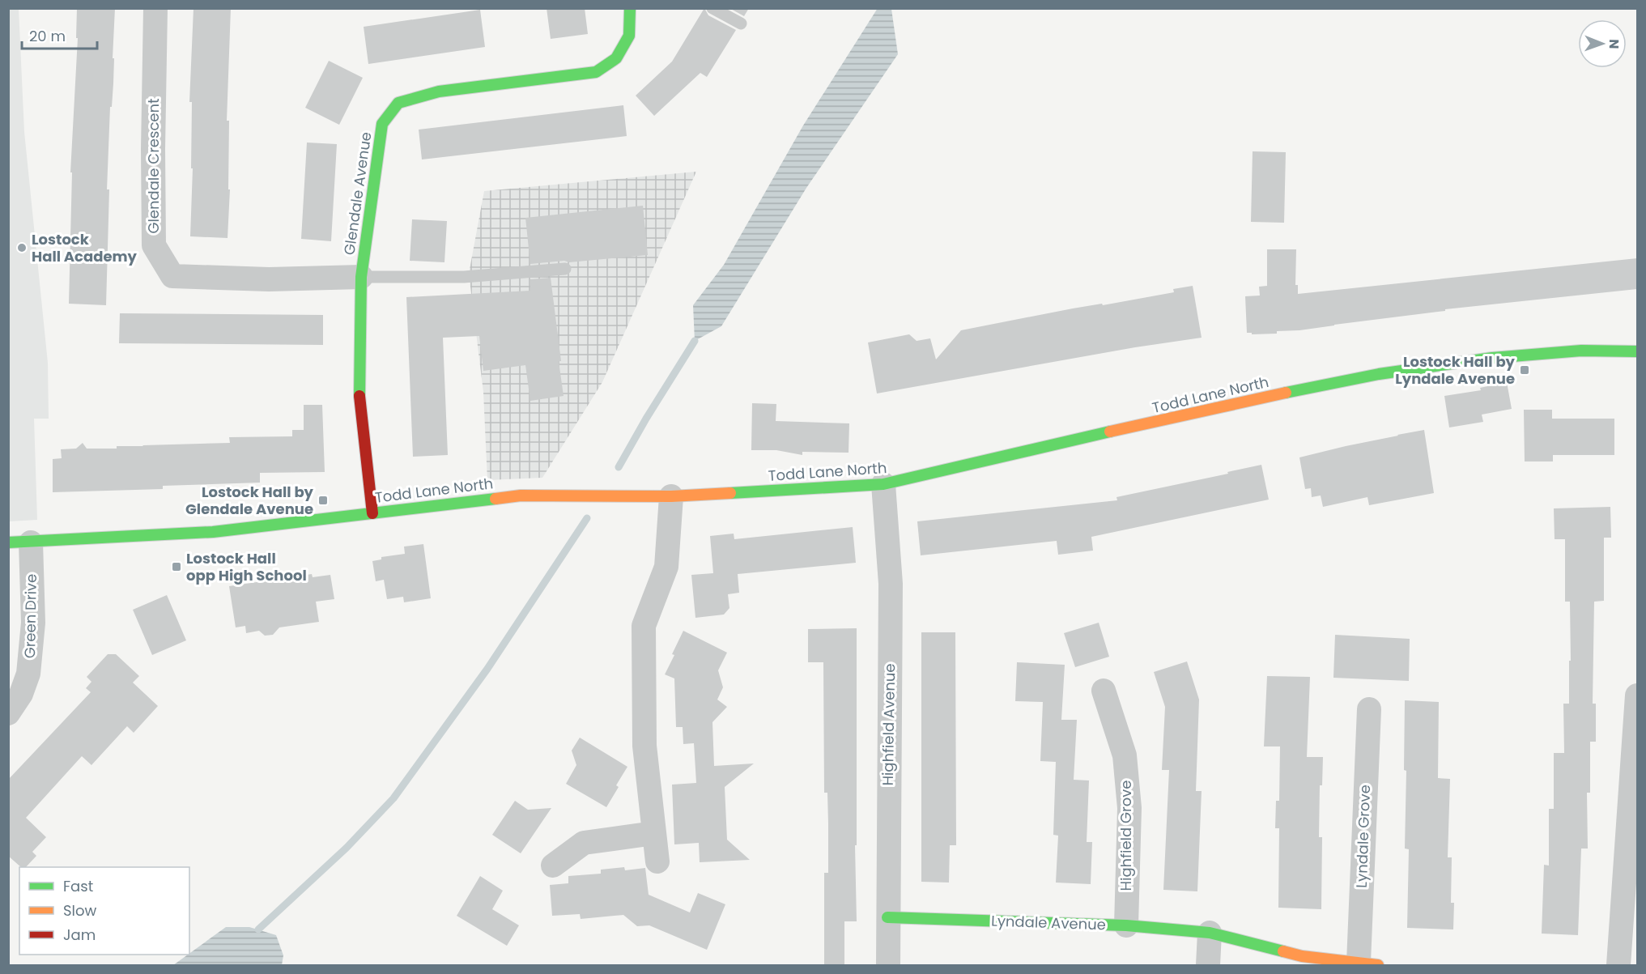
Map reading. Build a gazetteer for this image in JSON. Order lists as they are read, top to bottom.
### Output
{
  "streets": {
    "street": [
      "Glendale Crescent",
      "Glendale Avenue",
      "Todd Lane North",
      "Green Drive",
      "Highfield Avenue",
      "Highfield Grove",
      "Lyndale Grove",
      "Lyndale Avenue"
    ]
  },
  "crossings": [
    ["Glendale Crescent", "Glendale Avenue"],
    ["Glendale Avenue", "Todd Lane North"],
    ["Todd Lane North", "Green Drive"],
    ["Todd Lane North", "Highfield Avenue"],
    ["Highfield Avenue", "Lyndale Avenue"],
    ["Highfield Grove", "Lyndale Avenue"],
    ["Lyndale Grove", "Lyndale Avenue"]
  ],
  "places": {
    "other": ["Lostock Hall Academy"],
    "transit": ["Lostock Hall by Lyndale Avenue", "Lostock Hall by Glendale Avenue", "Lostock Hall opp High School"]
  },
  "legend": ["Fast", "Slow", "Jam"],
  "scale_bar": "20 m",
  "north": "right"
}
